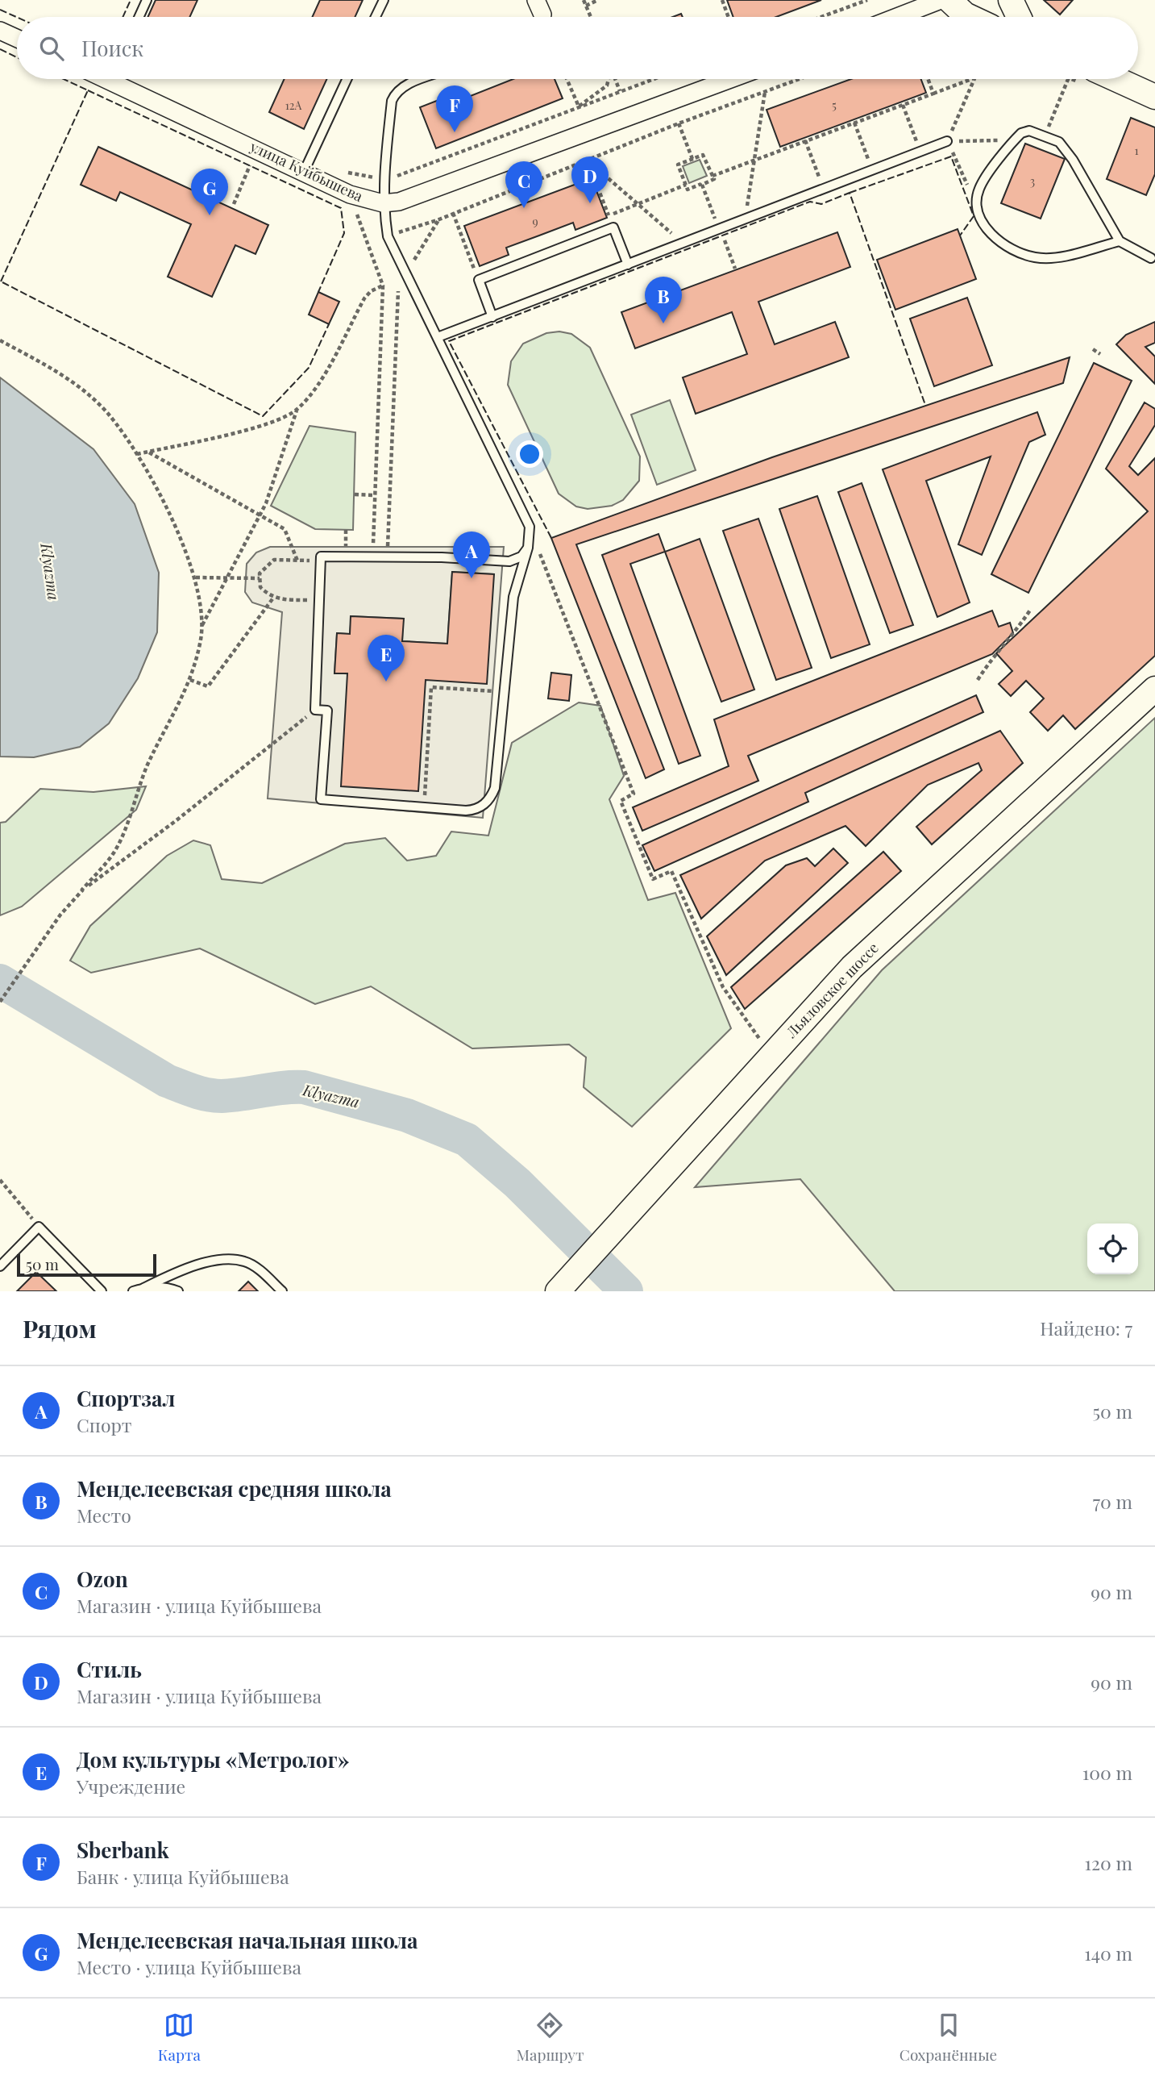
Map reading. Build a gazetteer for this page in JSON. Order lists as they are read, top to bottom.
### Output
{
  "streets": {
    "street": ["улица Куйбышева", "Льяловское шоссе"]
  },
  "water": ["Klyazma"],
  "house_numbers": [
    "12А",
    "5",
    "1",
    "3",
    "9"
  ],
  "scale_bar": "50 m",
  "page": {
    "search": "Поиск",
    "pins": [
      "F",
      "D",
      "C",
      "G",
      "B",
      "A",
      "E"
    ],
    "scale": "50 m",
    "heading": ["Рядом", "Найдено: 7"],
    "list": [
      {
        "mark": "A",
        "name": "Спортзал",
        "note": "Спорт",
        "value": "50 m"
      },
      {
        "mark": "B",
        "name": "Менделеевская средняя школа",
        "note": "Место",
        "value": "70 m"
      },
      {
        "mark": "C",
        "name": "Ozon",
        "note": "Магазин · улица Куйбышева",
        "value": "90 m"
      },
      {
        "mark": "D",
        "name": "Стиль",
        "note": "Магазин · улица Куйбышева",
        "value": "90 m"
      },
      {
        "mark": "E",
        "name": "Дом культуры «Метролог»",
        "note": "Учреждение",
        "value": "100 m"
      },
      {
        "mark": "F",
        "name": "Sberbank",
        "note": "Банк · улица Куйбышева",
        "value": "120 m"
      },
      {
        "mark": "G",
        "name": "Менделеевская начальная школа",
        "note": "Место · улица Куйбышева",
        "value": "140 m"
      }
    ],
    "nav": ["Карта", "Маршрут", "Сохранённые"]
  }
}
